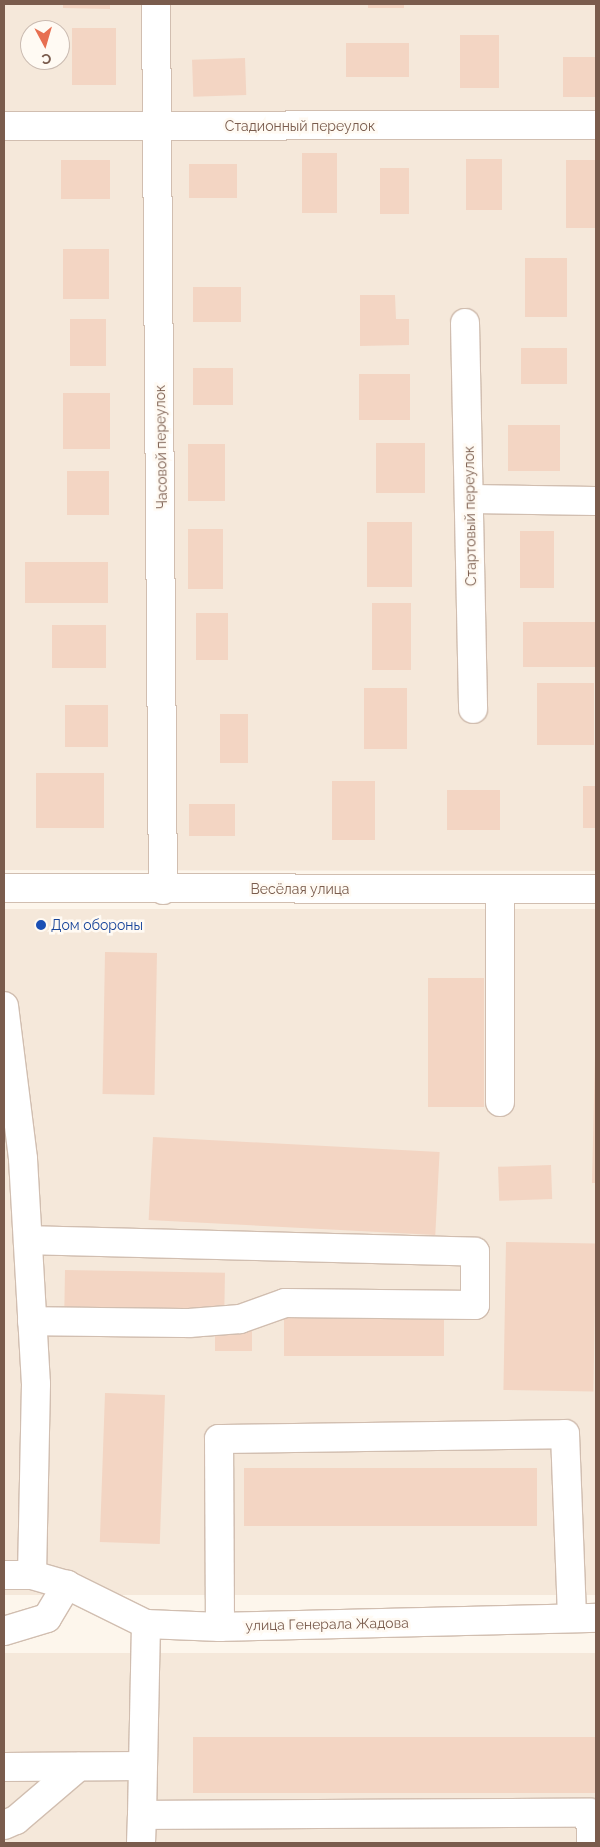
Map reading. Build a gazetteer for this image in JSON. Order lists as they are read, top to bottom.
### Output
{
  "streets": {
    "street": [
      "Стадионный переулок",
      "Часовой переулок",
      "Стартовый переулок",
      "Весёлая улица",
      "улица Генерала Жадова"
    ]
  },
  "crossings": [
    ["Стадионный переулок", "Часовой переулок"],
    ["Часовой переулок", "Весёлая улица"]
  ],
  "places": ["Дом обороны"],
  "north": "bottom"
}
